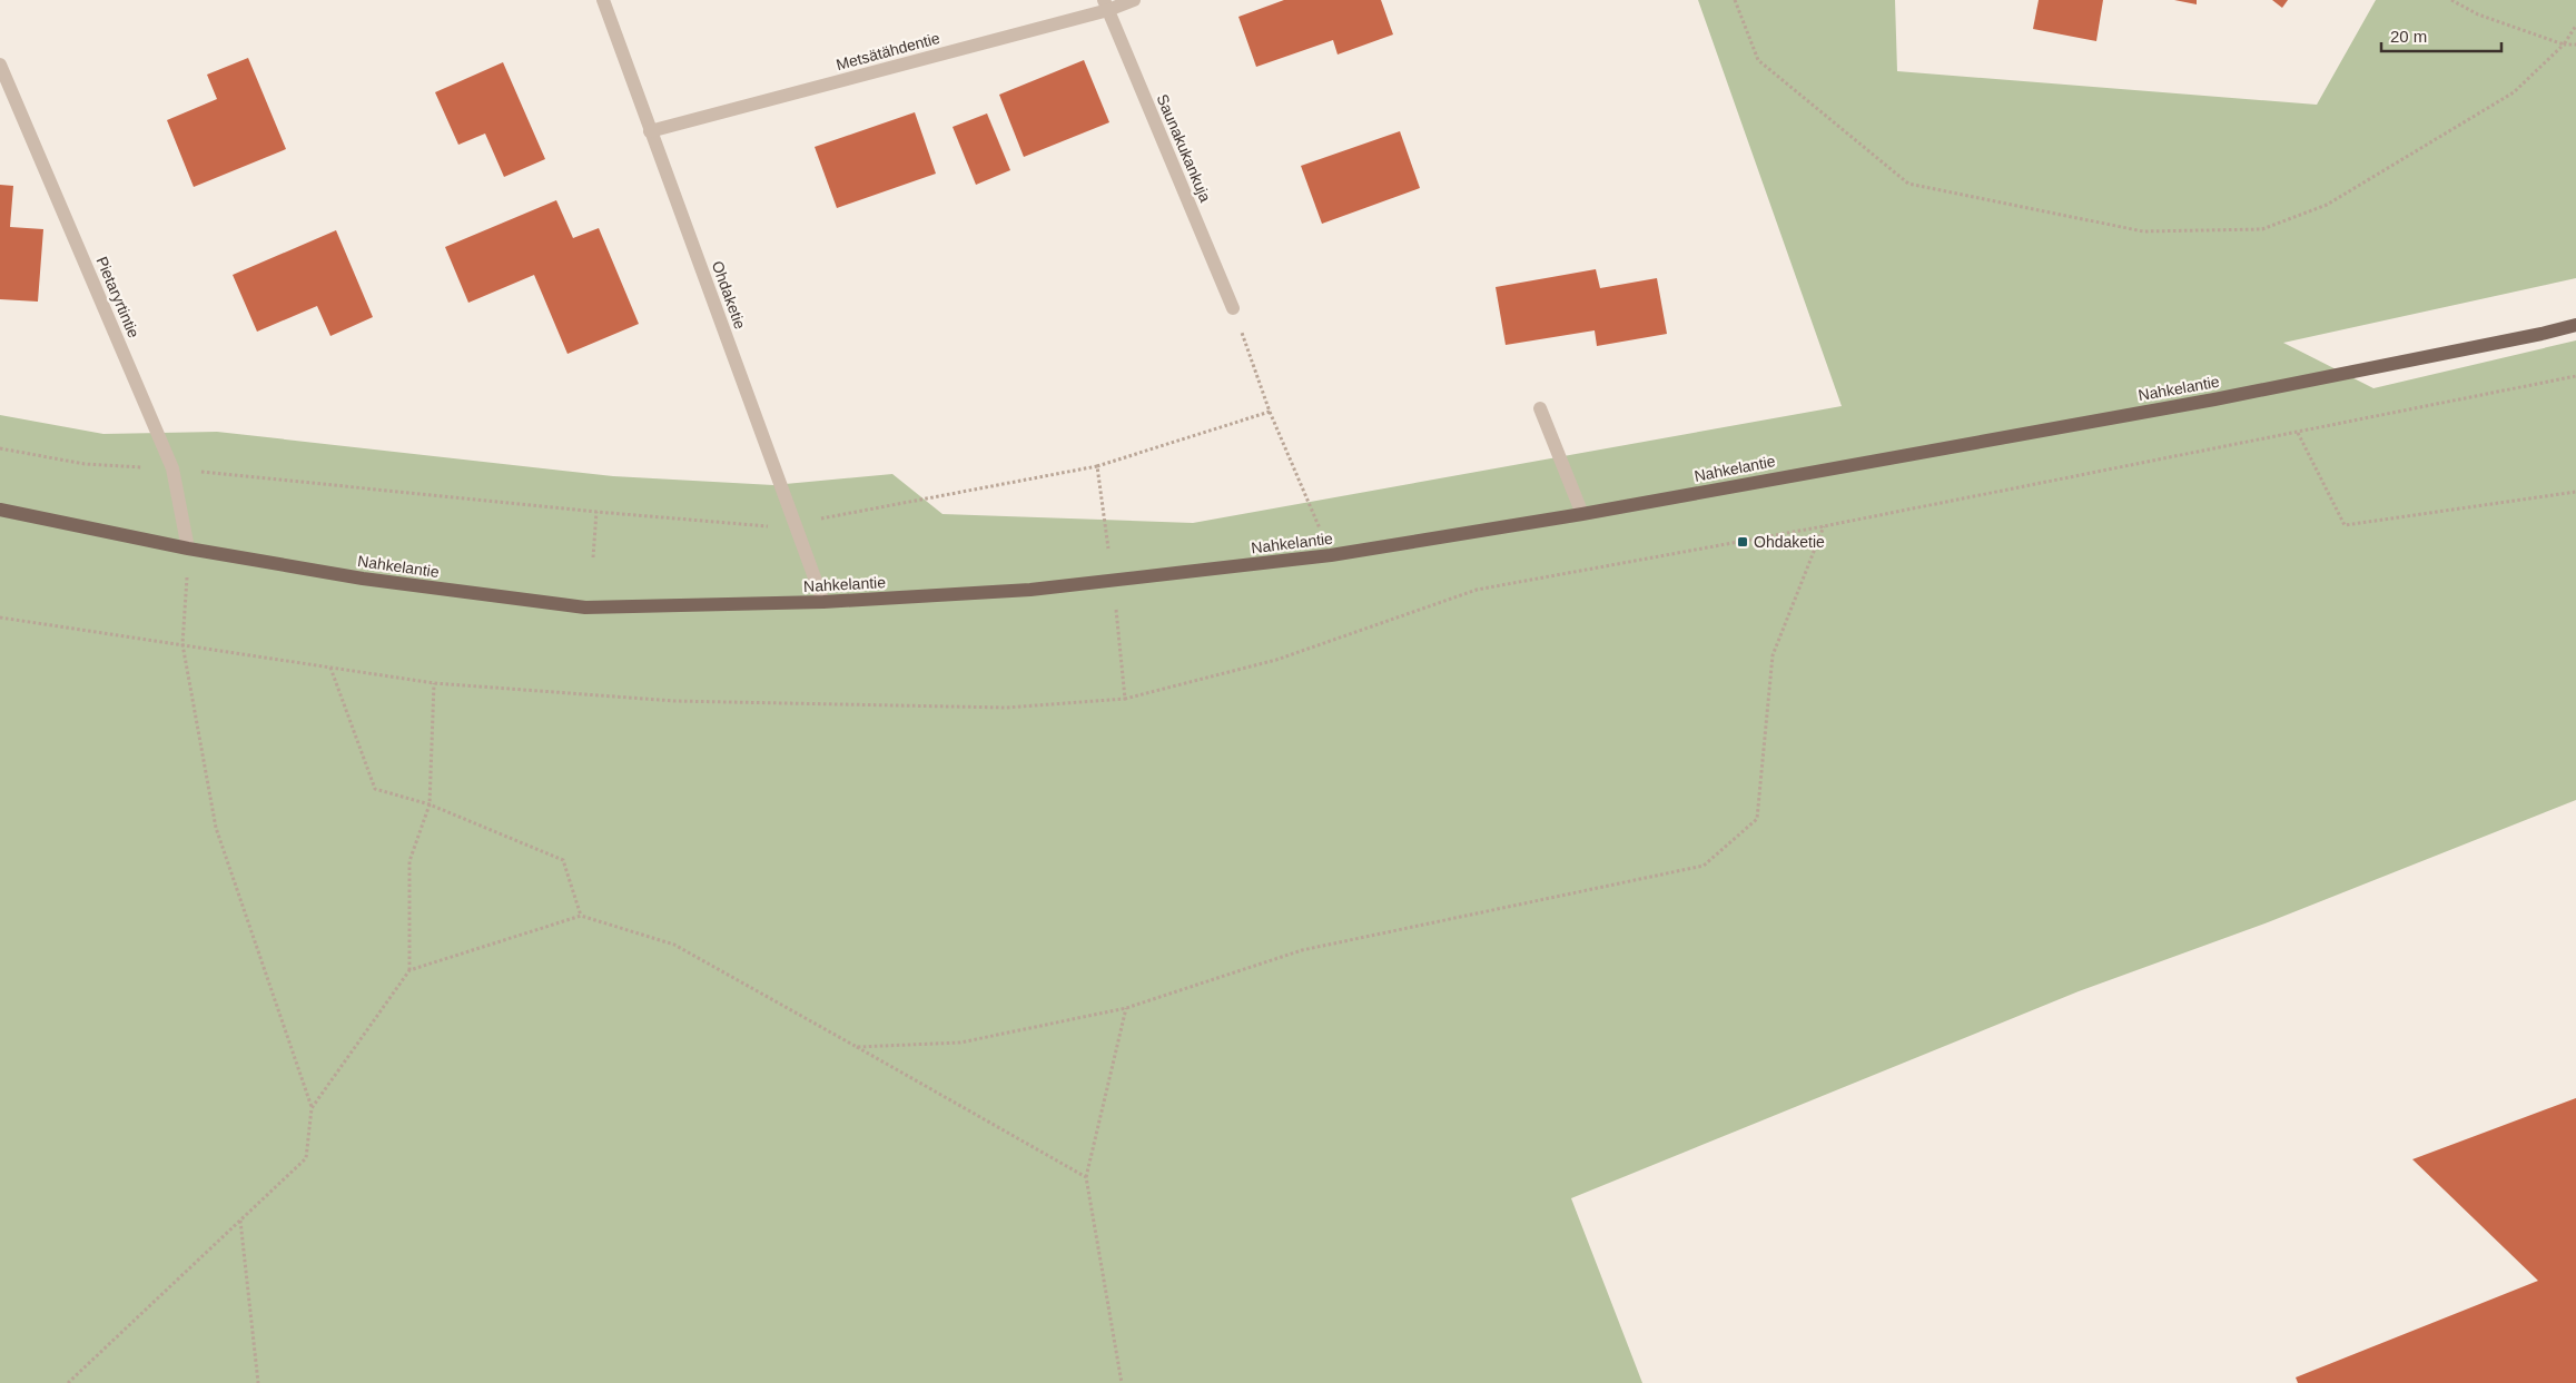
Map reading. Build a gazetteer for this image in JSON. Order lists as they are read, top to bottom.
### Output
{
  "streets": {
    "main road": ["Nahkelantie"],
    "street": [
      "Metsätähdentie",
      "Saunakukankuja",
      "Ohdaketie",
      "Pietaryrtintie"
    ]
  },
  "crossings": [
    ["Metsätähdentie", "Saunakukankuja"],
    ["Metsätähdentie", "Ohdaketie"],
    ["Ohdaketie", "Nahkelantie"],
    ["Pietaryrtintie", "Nahkelantie"]
  ],
  "places": {
    "transit": ["Ohdaketie"]
  },
  "scale_bar": "20 m"
}
